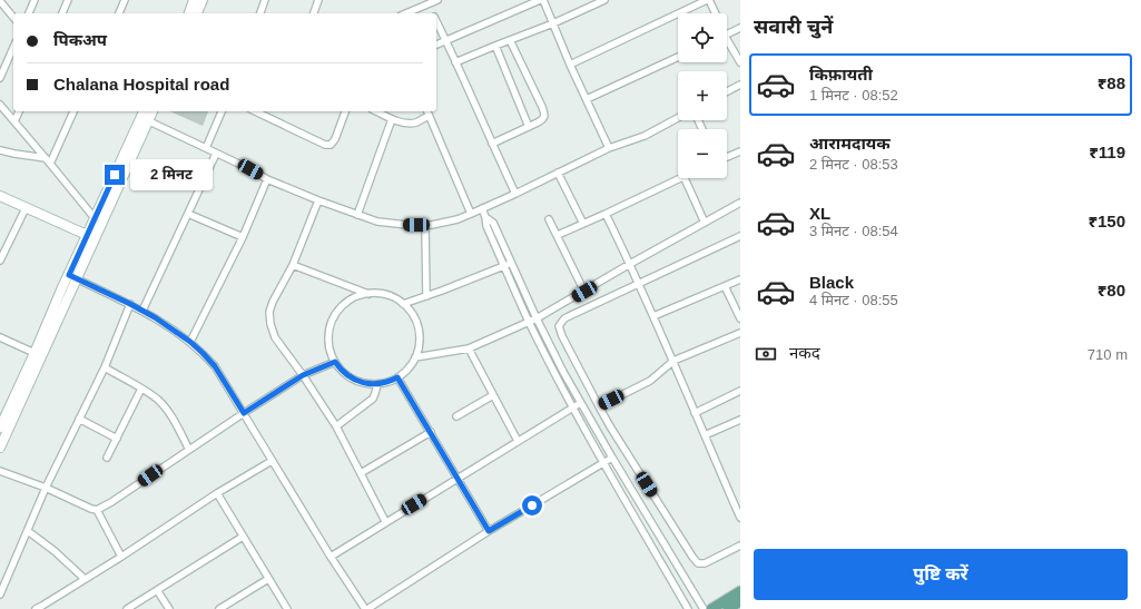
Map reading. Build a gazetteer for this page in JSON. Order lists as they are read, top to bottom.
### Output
{
  "page": {
    "heading": "सवारी चुनें",
    "map_buttons": ["+", "−"],
    "banner": ["पिकअप", "Chalana Hospital road"],
    "list": [
      {
        "name": "किफ़ायती",
        "note": "1 मिनट · 08:52",
        "value": "₹88"
      },
      {
        "name": "आरामदायक",
        "note": "2 मिनट · 08:53",
        "value": "₹119"
      },
      {
        "name": "XL",
        "note": "3 मिनट · 08:54",
        "value": "₹150"
      },
      {
        "name": "Black",
        "note": "4 मिनट · 08:55",
        "value": "₹80"
      }
    ],
    "bubble": "2 मिनट",
    "pay": ["नकद", "710 m"],
    "buttons": "पुष्टि करें"
  }
}
